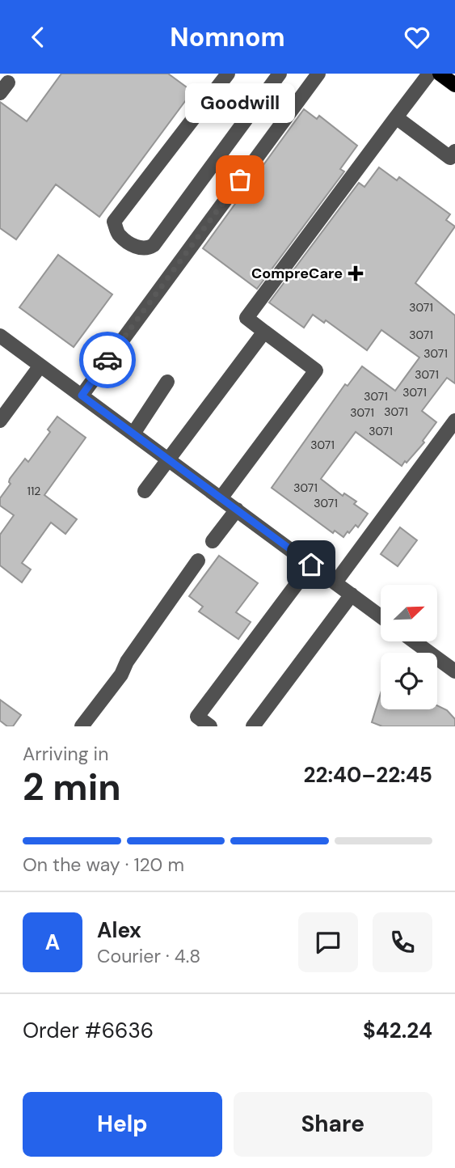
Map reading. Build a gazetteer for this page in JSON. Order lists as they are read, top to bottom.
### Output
{
  "places": {
    "other": ["Goodwill"],
    "health": ["CompreCare"]
  },
  "house_numbers": [
    "3071",
    "3071",
    "3071",
    "3071",
    "3071",
    "3071",
    "3071",
    "3071",
    "3071",
    "3071",
    "3071",
    "112",
    "3071"
  ],
  "north": "top right",
  "page": {
    "header": "Nomnom",
    "bubble": "Goodwill",
    "heading": ["2 min", "Arriving in", "22:40–22:45"],
    "panel": [
      "Alex",
      "Courier · 4.8",
      "Order #6636",
      "$42.24"
    ],
    "bar": "On the way · 120 m",
    "round": "A",
    "buttons": ["Help", "Share"]
  }
}
